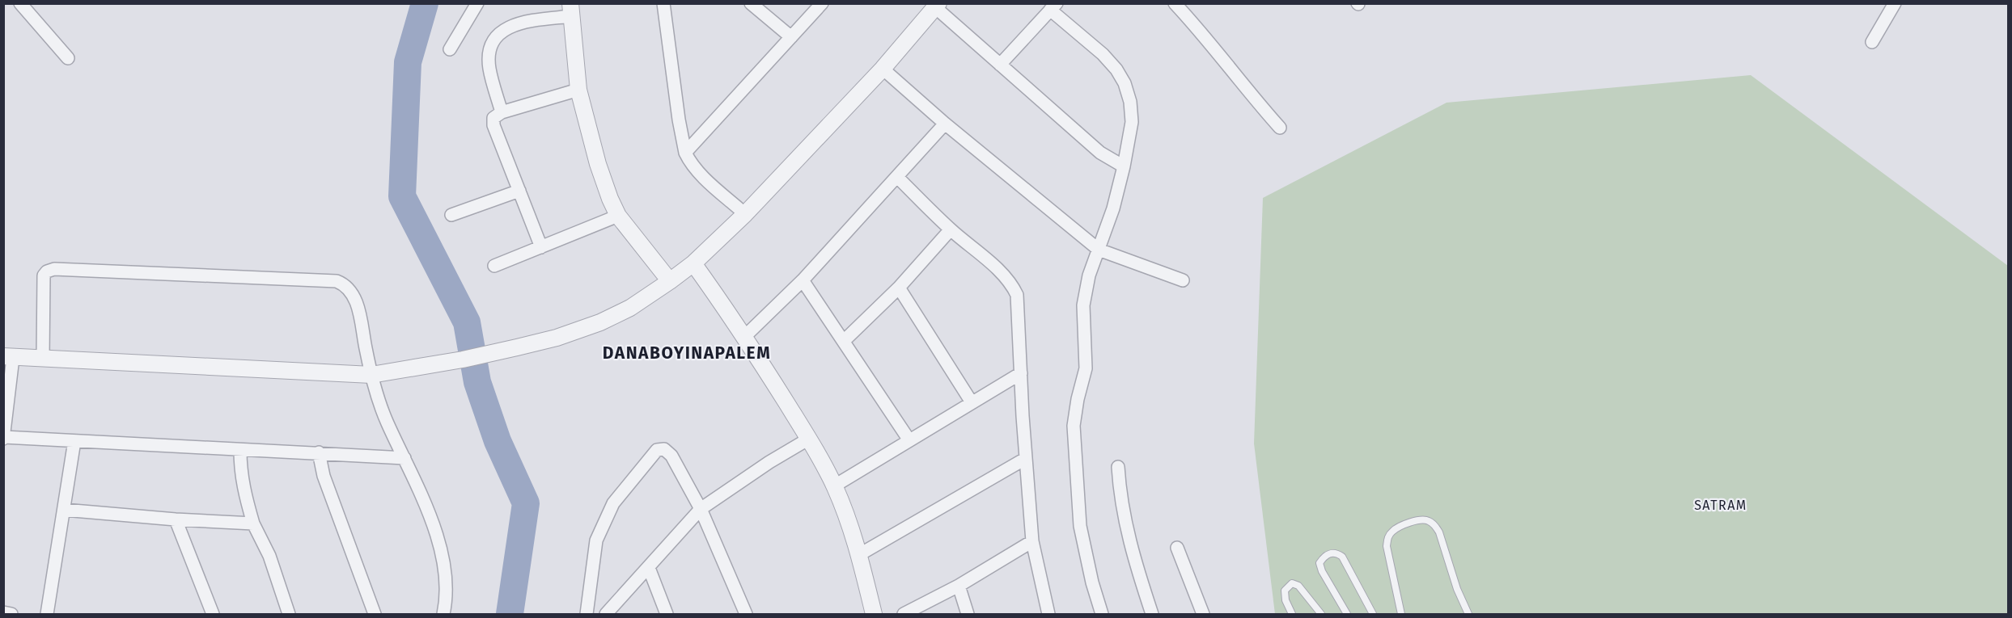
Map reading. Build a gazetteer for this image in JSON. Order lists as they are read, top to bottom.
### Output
{
  "districts": ["DANABOYINAPALEM", "SATRAM"]
}
